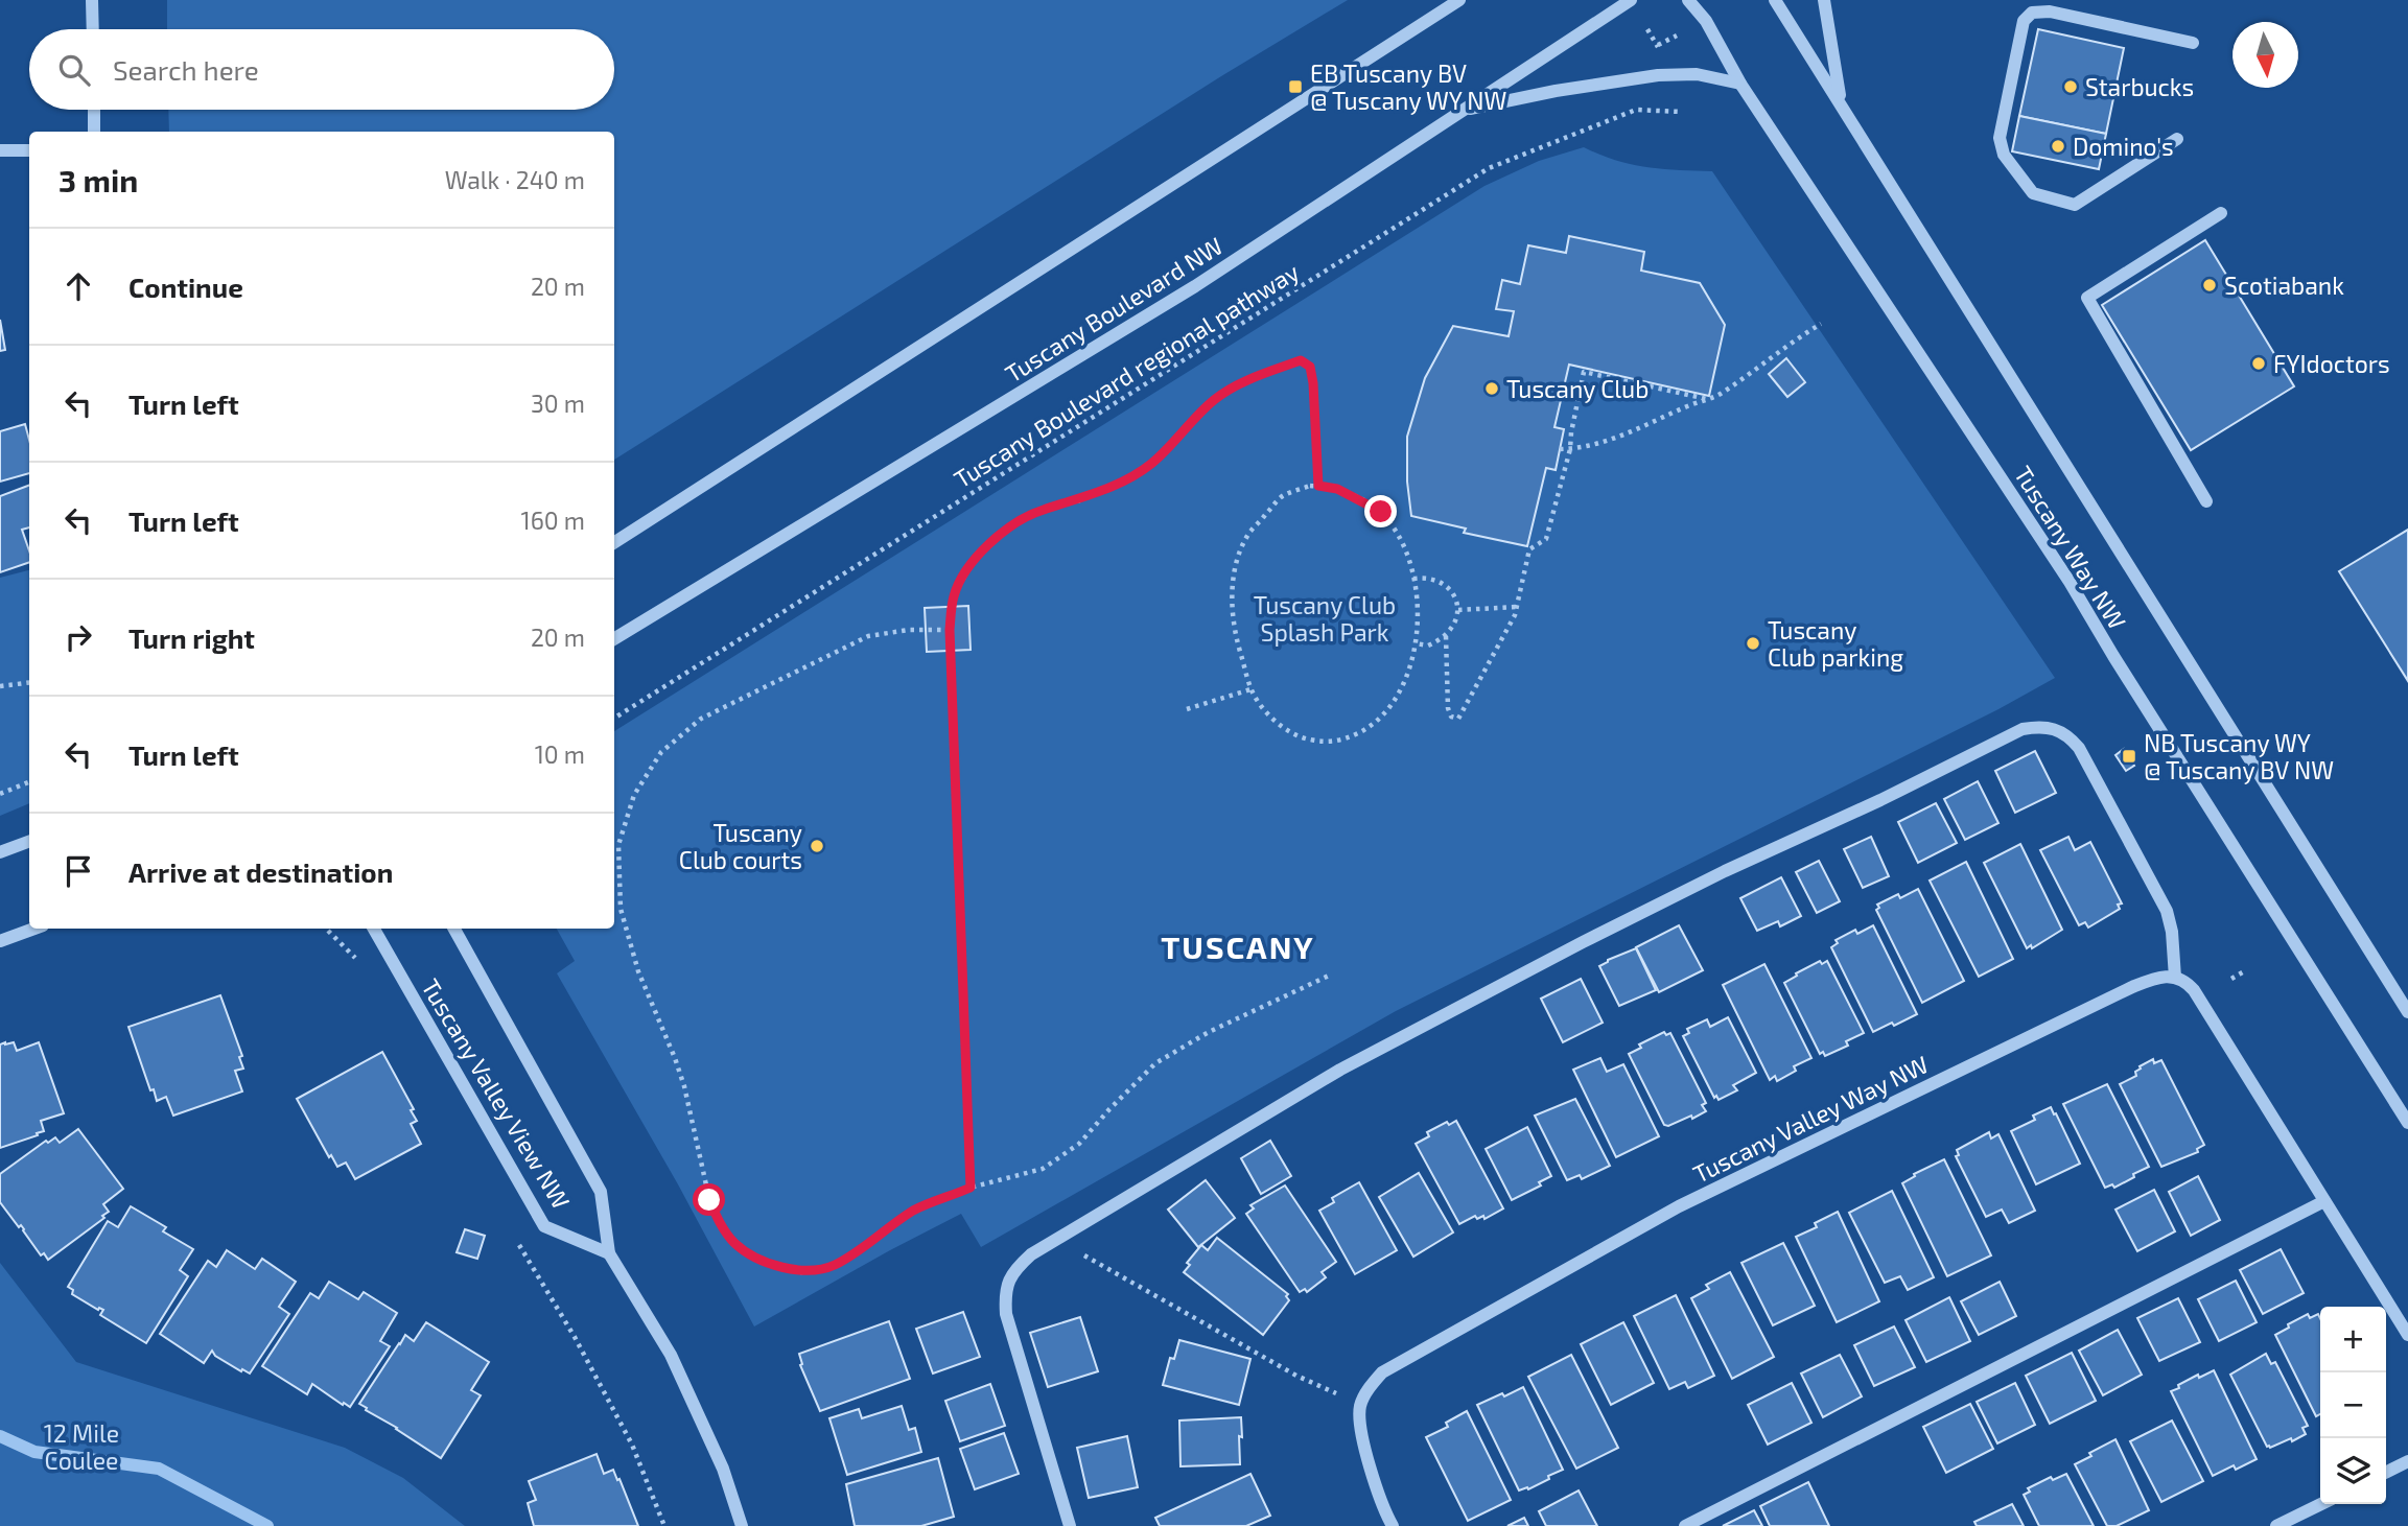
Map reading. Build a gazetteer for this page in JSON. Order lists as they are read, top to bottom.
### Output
{
  "streets": {
    "street": [
      "Tuscany Boulevard NW",
      "Tuscany Way NW",
      "Tuscany Valley View NW",
      "Tuscany Valley Way NW"
    ],
    "path": ["Tuscany Boulevard regional pathway"]
  },
  "districts": ["TUSCANY"],
  "parks": ["Tuscany Club Splash Park", "12 Mile Coulee"],
  "places": {
    "transit": ["EB Tuscany BV @ Tuscany WY NW", "NB Tuscany WY @ Tuscany BV NW"],
    "other": [
      "Starbucks",
      "Domino's",
      "Scotiabank",
      "FYIdoctors",
      "Tuscany Club",
      "Tuscany Club parking",
      "Tuscany Club courts"
    ]
  },
  "north": "bottom",
  "page": {
    "search": "Search here",
    "heading": ["3 min", "Walk · 240 m"],
    "list": [
      ["Continue", "20 m"],
      ["Turn left", "30 m"],
      ["Turn left", "160 m"],
      ["Turn right", "20 m"],
      ["Turn left", "10 m"],
      "Arrive at destination"
    ],
    "map_buttons": ["+", "−"]
  }
}
